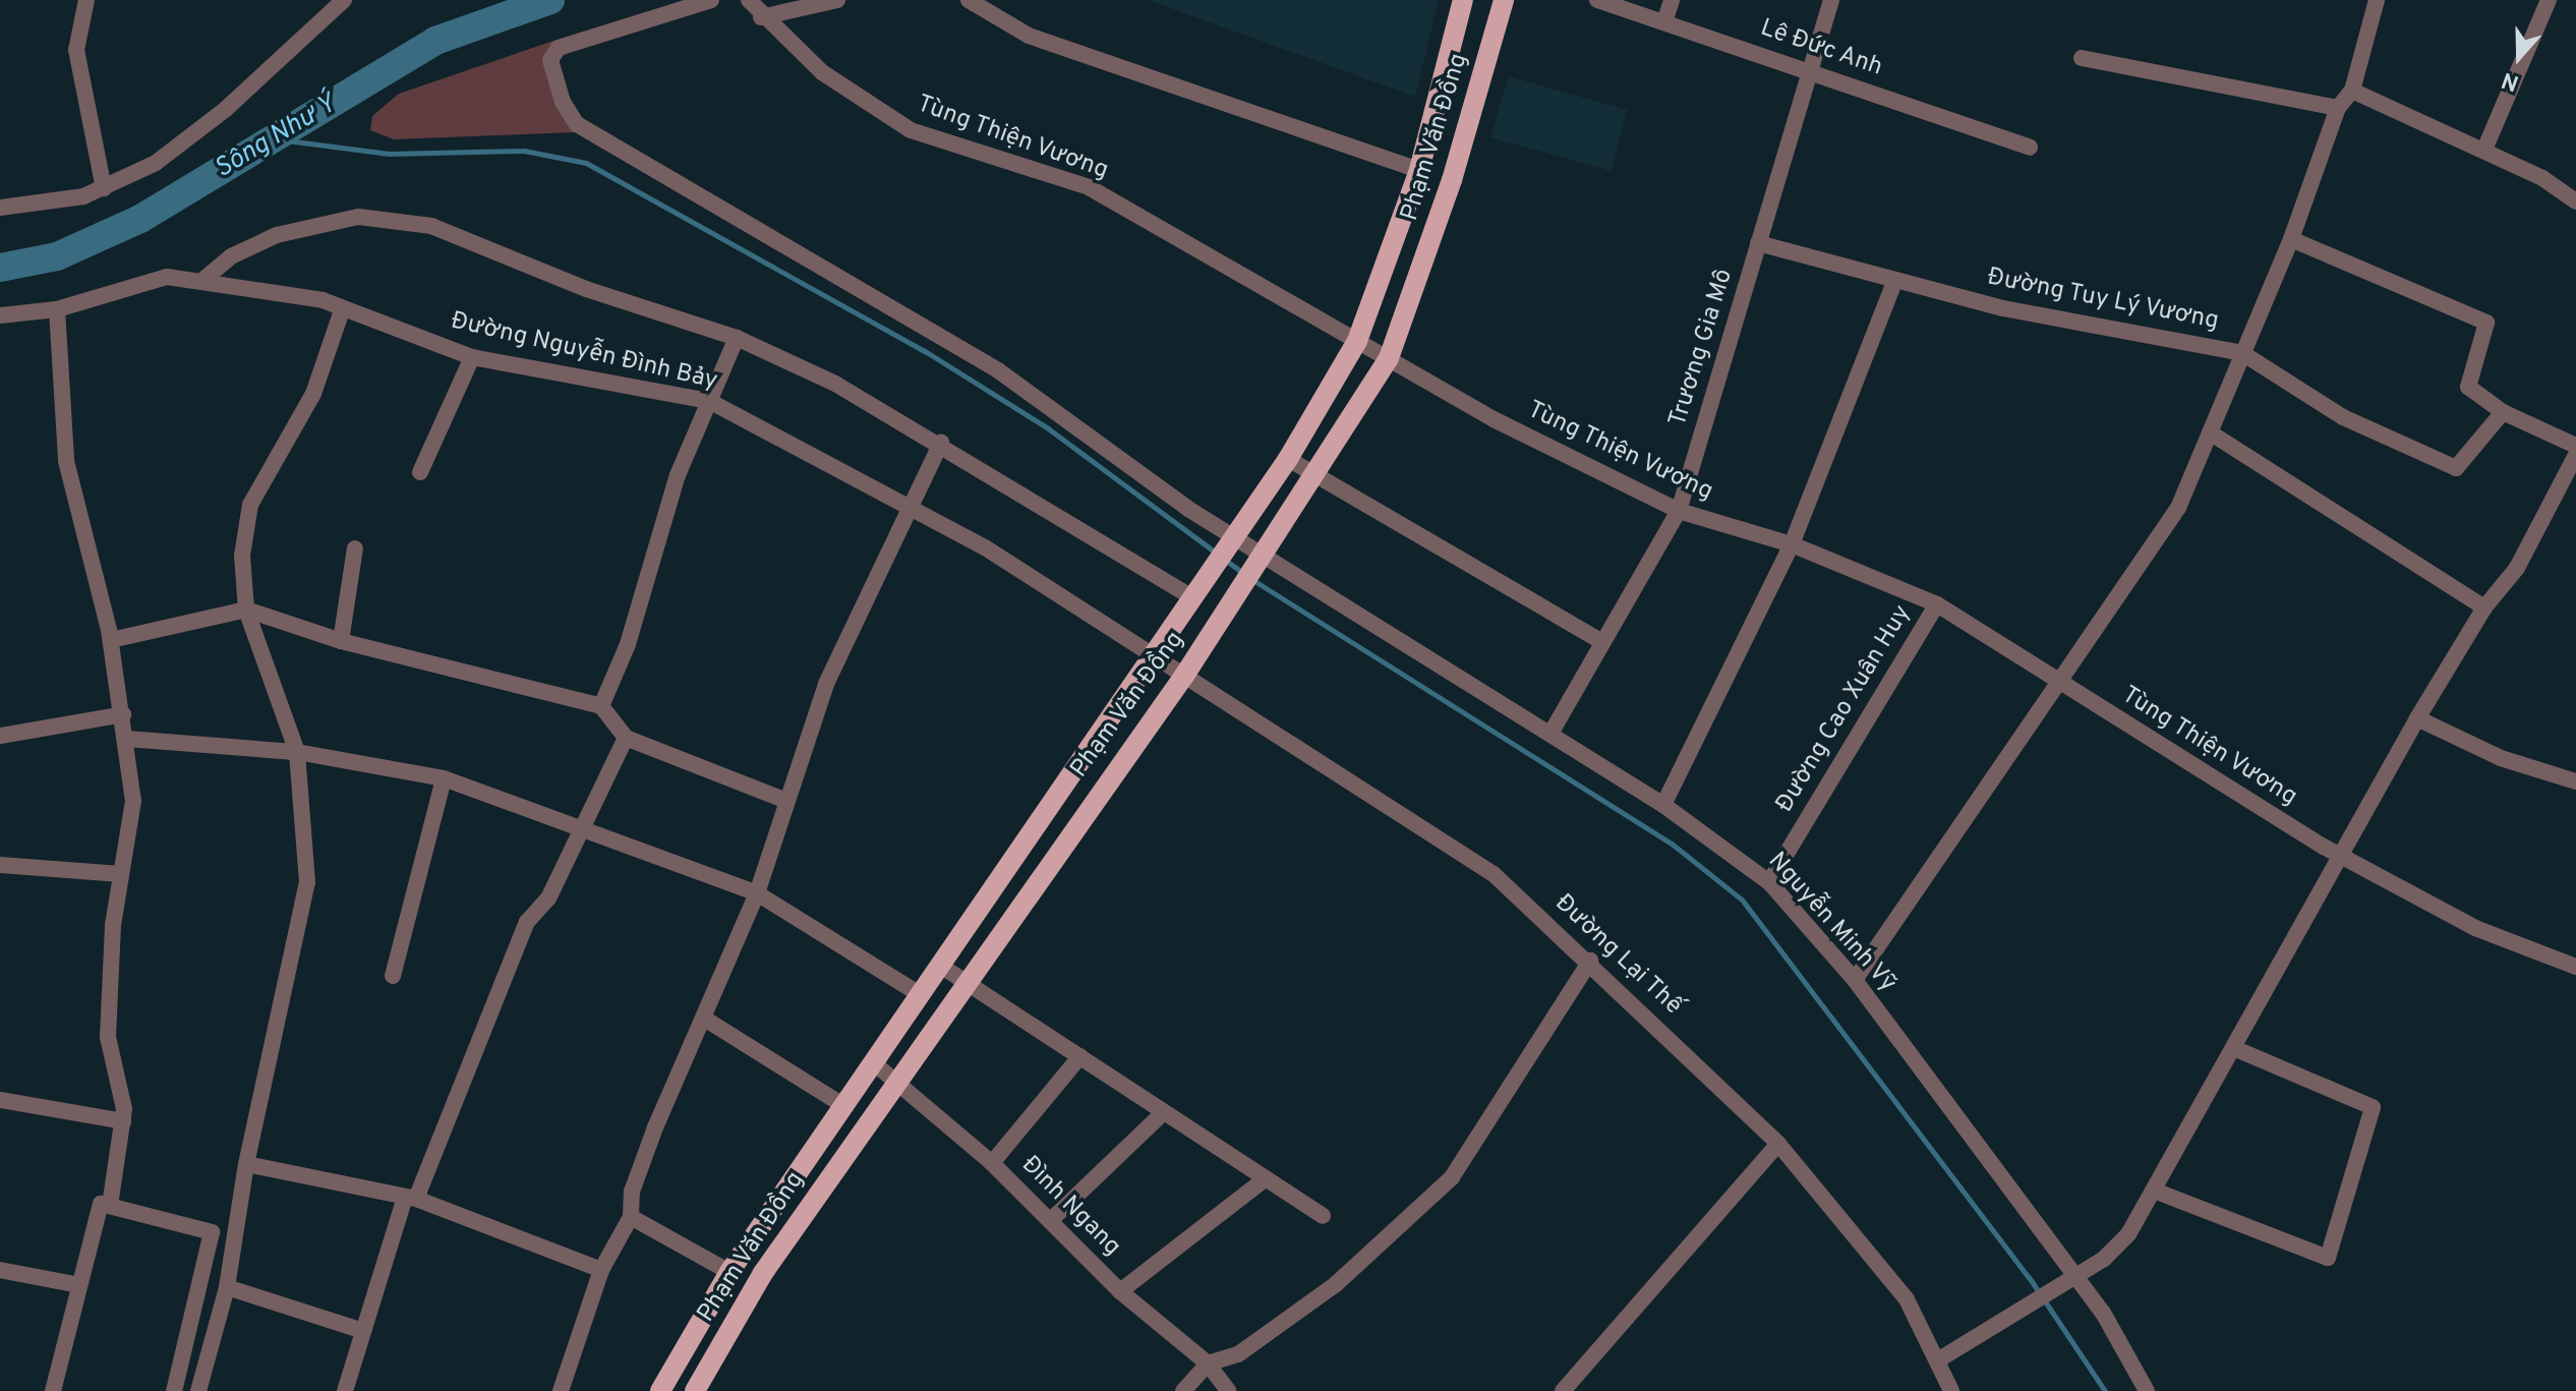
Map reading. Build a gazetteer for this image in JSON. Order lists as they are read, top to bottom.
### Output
{
  "streets": {
    "main road": ["Phạm Văn Đồng"],
    "street": [
      "Lê Đức Anh",
      "Tùng Thiện Vương",
      "Đường Tuy Lý Vương",
      "Trương Gia Mô",
      "Đường Nguyễn Đình Bảy",
      "Đường Cao Xuân Huy",
      "Nguyễn Minh Vỹ",
      "Đường Lại Thế",
      "Đình Ngang"
    ]
  },
  "crossings": [
    ["Lê Đức Anh", "Trương Gia Mô"],
    ["Phạm Văn Đồng", "Tùng Thiện Vương"],
    ["Phạm Văn Đồng", "Đường Nguyễn Đình Bảy"],
    ["Phạm Văn Đồng", "Nguyễn Minh Vỹ"],
    ["Phạm Văn Đồng", "Đường Lại Thế"],
    ["Phạm Văn Đồng", "Đình Ngang"],
    ["Tùng Thiện Vương", "Trương Gia Mô"],
    ["Tùng Thiện Vương", "Đường Cao Xuân Huy"],
    ["Đường Tuy Lý Vương", "Trương Gia Mô"],
    ["Trương Gia Mô", "Nguyễn Minh Vỹ"],
    ["Đường Nguyễn Đình Bảy", "Đường Lại Thế"],
    ["Đường Cao Xuân Huy", "Nguyễn Minh Vỹ"]
  ],
  "water": ["Sông Như Ý"],
  "north": "bottom"
}
